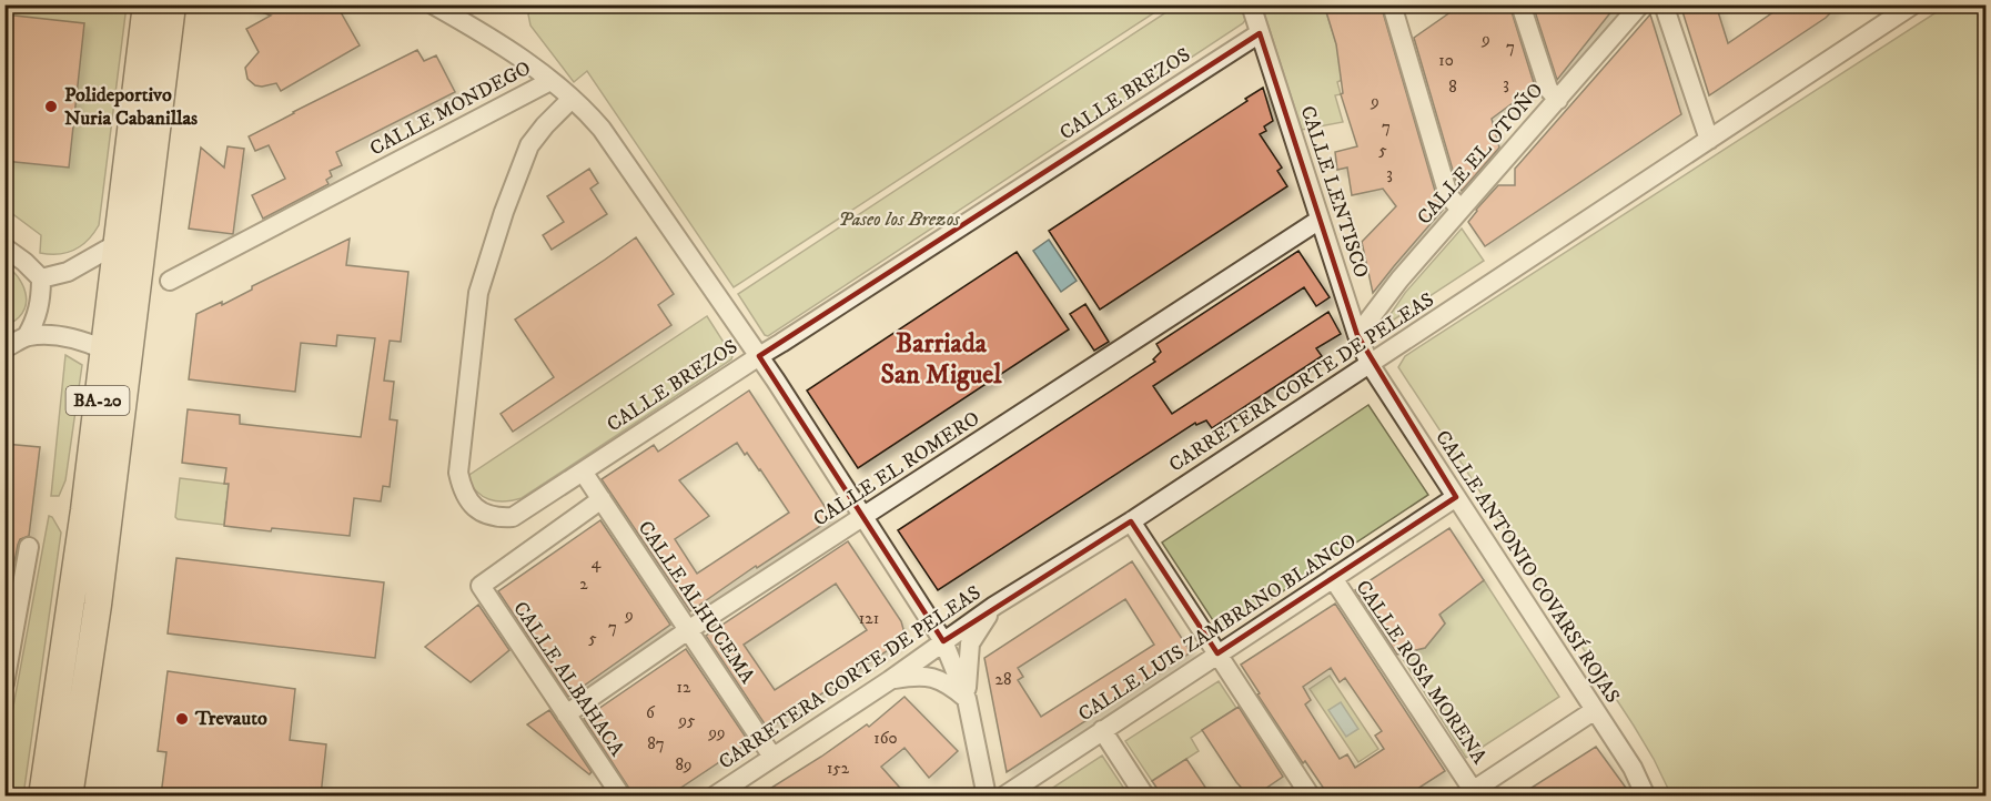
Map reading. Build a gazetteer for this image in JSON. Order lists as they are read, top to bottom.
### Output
{
  "streets": {
    "highway": ["BA-20"],
    "street": [
      "CALLE BREZOS",
      "CALLE MONDEGO",
      "CALLE EL OTOÑO",
      "CALLE LENTISCO",
      "CARRETERA CORTE DE PELEAS",
      "CALLE EL ROMERO",
      "CALLE ANTONIO COVARSÍ ROJAS",
      "CALLE ALHUCEMA",
      "CALLE LUIS ZAMBRANO BLANCO",
      "CALLE ROSA MORENA",
      "CALLE ALBAHACA"
    ]
  },
  "crossings": [
    ["CALLE BREZOS", "CALLE MONDEGO"],
    ["CALLE BREZOS", "CALLE LENTISCO"],
    ["CALLE BREZOS", "CALLE ALHUCEMA"],
    ["CALLE MONDEGO", "CARRETERA CORTE DE PELEAS"],
    ["CALLE MONDEGO", "CALLE EL ROMERO"],
    ["CALLE EL OTOÑO", "CALLE LENTISCO"],
    ["CALLE LENTISCO", "CARRETERA CORTE DE PELEAS"],
    ["CALLE LENTISCO", "CALLE EL ROMERO"],
    ["CALLE LENTISCO", "CALLE ANTONIO COVARSÍ ROJAS"],
    ["CARRETERA CORTE DE PELEAS", "CALLE ANTONIO COVARSÍ ROJAS"],
    ["CARRETERA CORTE DE PELEAS", "CALLE ALHUCEMA"],
    ["CALLE EL ROMERO", "CALLE ALHUCEMA"],
    ["CALLE EL ROMERO", "CALLE ALBAHACA"],
    ["CALLE ANTONIO COVARSÍ ROJAS", "CALLE LUIS ZAMBRANO BLANCO"],
    ["CALLE ALHUCEMA", "CALLE ALBAHACA"],
    ["CALLE LUIS ZAMBRANO BLANCO", "CALLE ROSA MORENA"]
  ],
  "districts": ["Barriada San Miguel"],
  "parks": ["Paseo los Brezos"],
  "places": ["Polideportivo Nuria Cabanillas", "Trevauto"],
  "house_numbers": [
    "9",
    "7",
    "10",
    "3",
    "8",
    "9",
    "7",
    "5",
    "3",
    "4",
    "2",
    "9",
    "121",
    "7",
    "5",
    "28",
    "12",
    "6",
    "95",
    "99",
    "160",
    "87",
    "89",
    "152"
  ]
}
